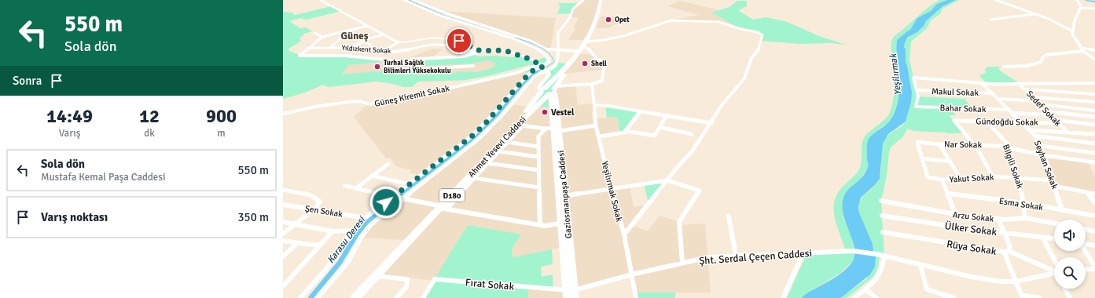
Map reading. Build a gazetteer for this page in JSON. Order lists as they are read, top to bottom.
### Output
{
  "streets": {
    "highway": ["Ahmet Yesevi Caddesi", "D180"],
    "main road": ["Gaziosmanpaşa Caddesi"],
    "street": [
      "Yıldızkent Sokak",
      "Makul Sokak",
      "Güneş Kiremit Sokak",
      "Bahar Sokak",
      "Sedef Sokak",
      "Gündoğdu Sokak",
      "Nar Sokak",
      "Seyhan Sokak",
      "Bilgili Sokak",
      "Yakut Sokak",
      "Yeşilırmak Sokak",
      "Esma Sokak",
      "Şen Sokak",
      "Arzu Sokak",
      "Ülker Sokak",
      "Rüya Sokak",
      "Şht. Serdal Çeçen Caddesi",
      "Fırat Sokak"
    ]
  },
  "crossings": [
    ["Makul Sokak", "Bahar Sokak"],
    ["Makul Sokak", "Seyhan Sokak"],
    ["Bahar Sokak", "Sedef Sokak"],
    ["Bahar Sokak", "Seyhan Sokak"],
    ["Sedef Sokak", "Gündoğdu Sokak"],
    ["Gündoğdu Sokak", "Nar Sokak"],
    ["Gündoğdu Sokak", "Seyhan Sokak"],
    ["Gündoğdu Sokak", "Bilgili Sokak"],
    ["Nar Sokak", "Seyhan Sokak"],
    ["Nar Sokak", "Bilgili Sokak"],
    ["Nar Sokak", "Yakut Sokak"],
    ["Ahmet Yesevi Caddesi", "Gaziosmanpaşa Caddesi"],
    ["Ahmet Yesevi Caddesi", "D180"],
    ["Seyhan Sokak", "Yakut Sokak"],
    ["Seyhan Sokak", "Esma Sokak"],
    ["Bilgili Sokak", "Yakut Sokak"],
    ["Bilgili Sokak", "Esma Sokak"],
    ["Bilgili Sokak", "Arzu Sokak"],
    ["Yeşilırmak Sokak", "Şht. Serdal Çeçen Caddesi"],
    ["Gaziosmanpaşa Caddesi", "D180"],
    ["Gaziosmanpaşa Caddesi", "Şht. Serdal Çeçen Caddesi"],
    ["Gaziosmanpaşa Caddesi", "Fırat Sokak"],
    ["Şht. Serdal Çeçen Caddesi", "Fırat Sokak"]
  ],
  "districts": ["Güneş"],
  "water": ["Yeşilırmak", "Karasu Deresi"],
  "places": [
    "Opet",
    "Shell",
    "Turhal Sağlık Bilimleri Yüksekokulu",
    "Vestel"
  ],
  "page": {
    "turn": ["550 m", "Sola dön"],
    "then": "Sonra",
    "eta": [
      "14:49",
      "Varış",
      "12",
      "dk",
      "900",
      "m"
    ],
    "list": [
      {
        "name": "Sola dön",
        "note": "Mustafa Kemal Paşa Caddesi",
        "value": "550 m"
      },
      {
        "name": "Varış noktası",
        "value": "350 m"
      }
    ]
  }
}
